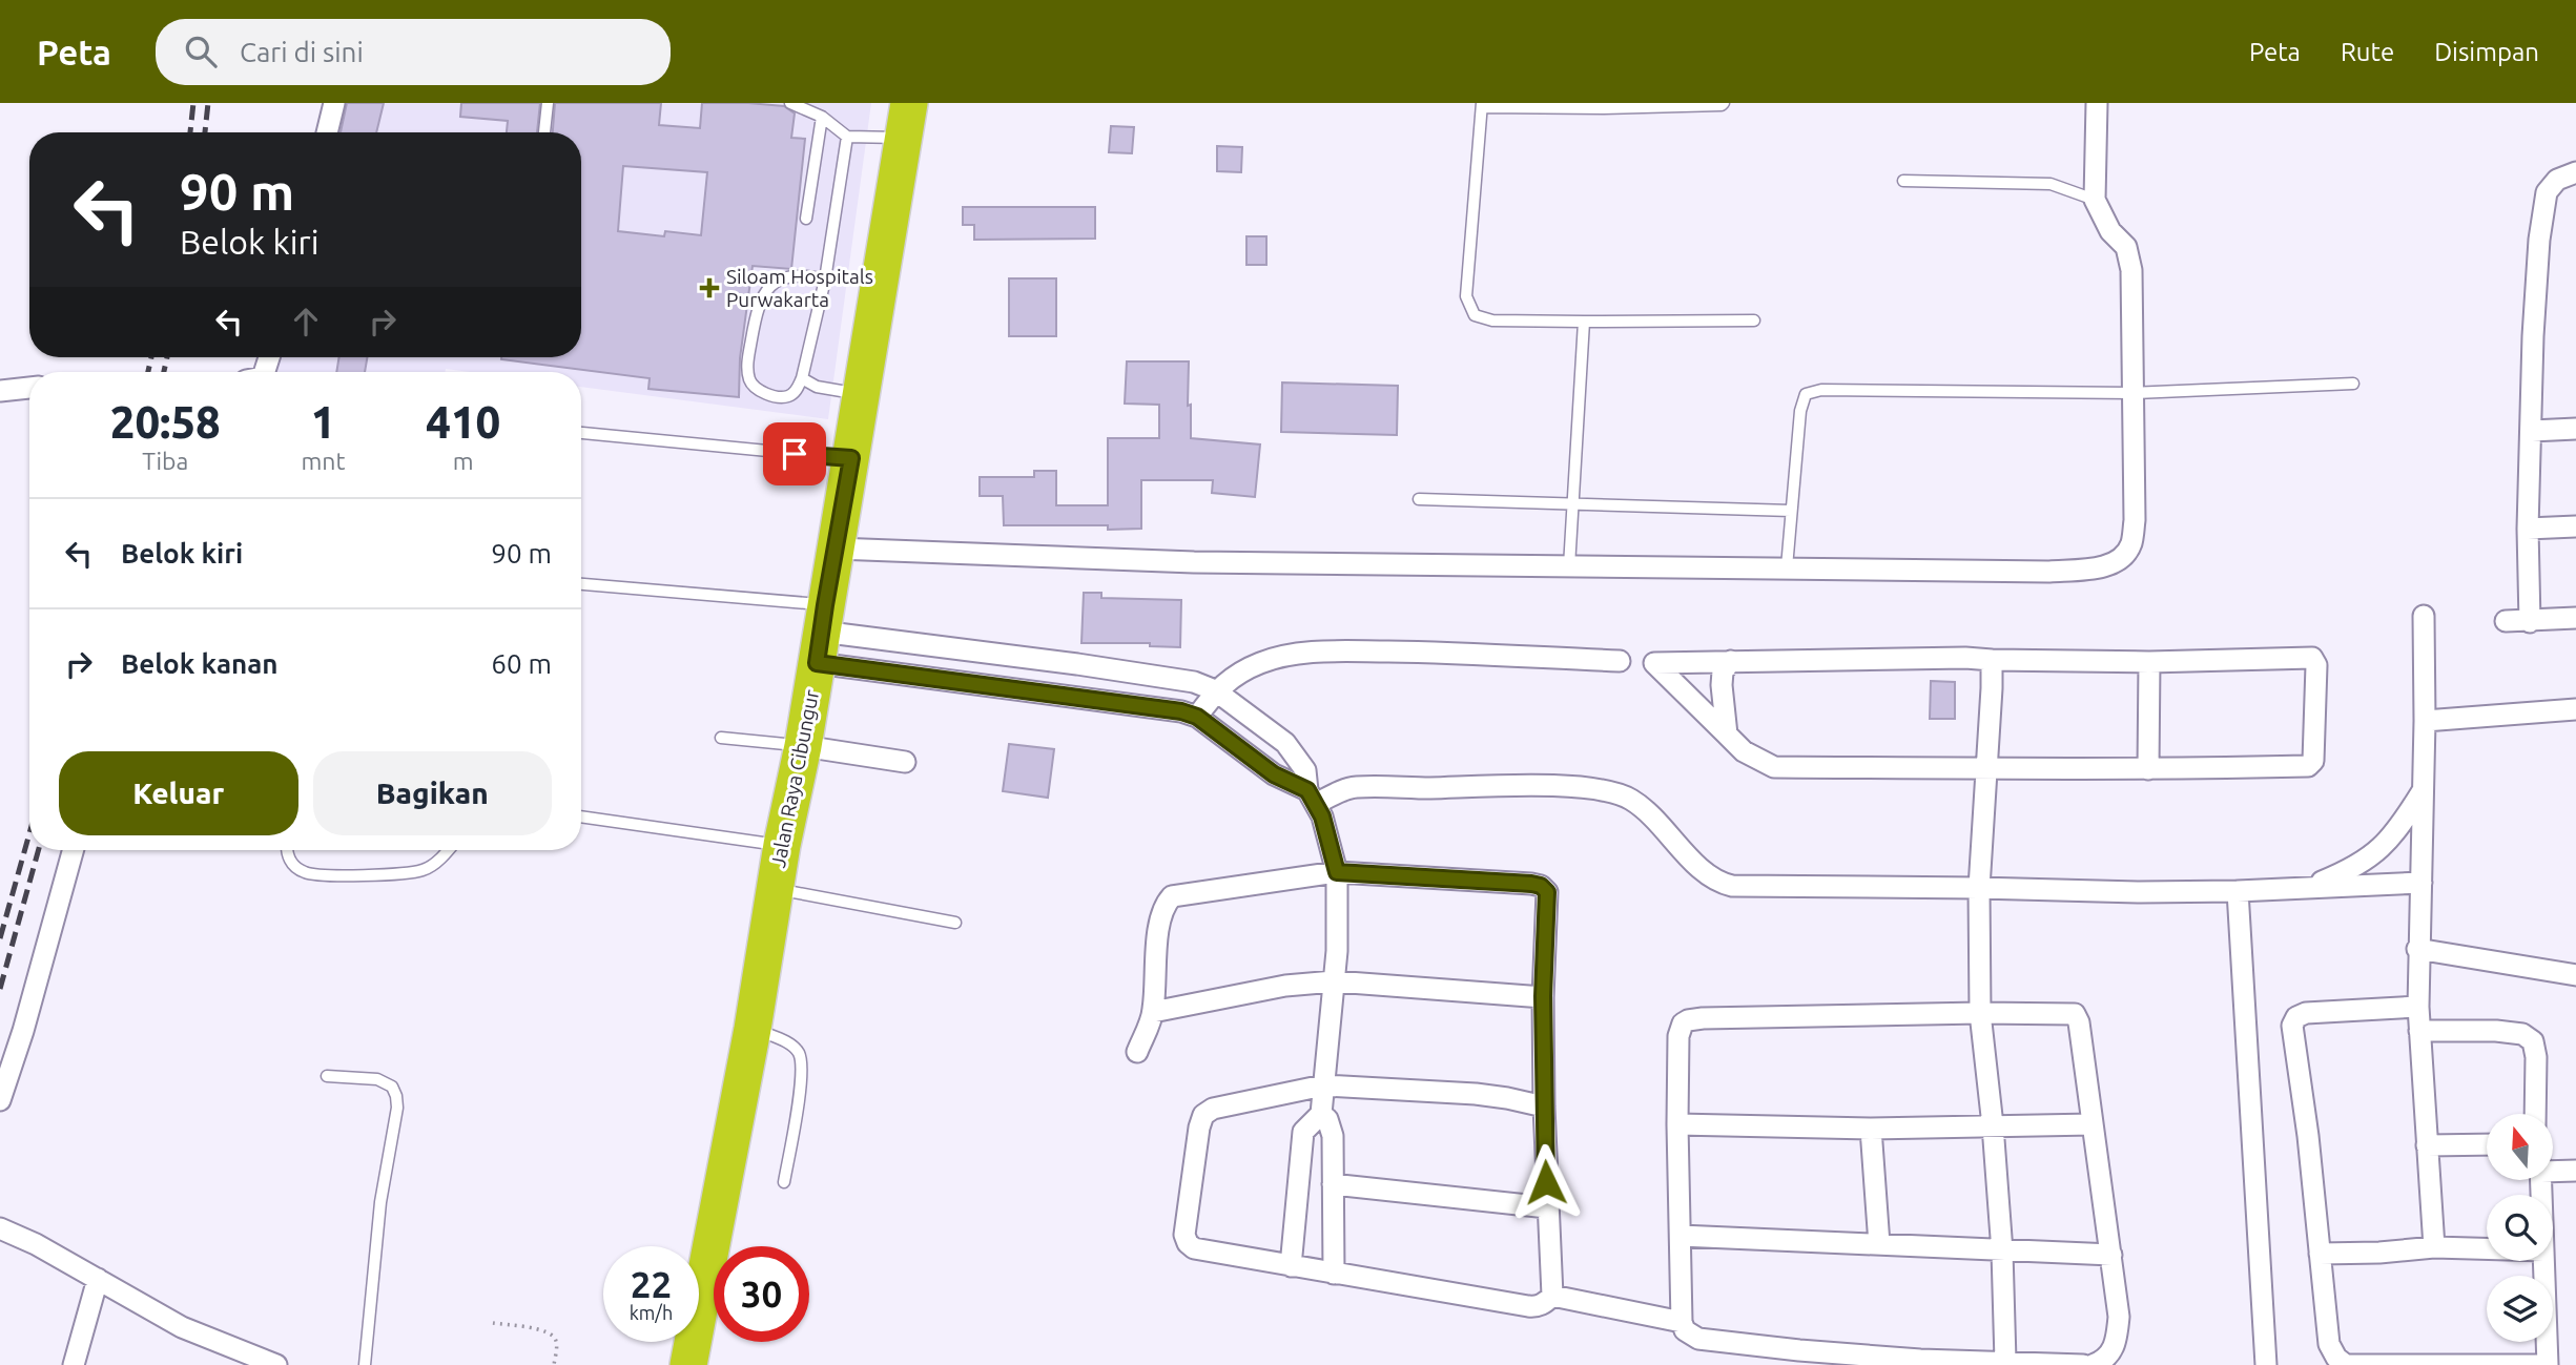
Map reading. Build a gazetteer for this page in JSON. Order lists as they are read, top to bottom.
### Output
{
  "streets": {
    "highway": ["Jalan Raya Cibungur"]
  },
  "places": {
    "health": ["Siloam Hospitals Purwakarta"]
  },
  "north": "top",
  "page": {
    "header": "Peta",
    "search": "Cari di sini",
    "nav": ["Peta", "Rute", "Disimpan"],
    "turn": ["90 m", "Belok kiri"],
    "eta": [
      "20:58",
      "Tiba",
      "1",
      "mnt",
      "410",
      "m"
    ],
    "list": [
      {
        "name": "Belok kiri",
        "value": "90 m"
      },
      {
        "name": "Belok kanan",
        "value": "60 m"
      }
    ],
    "buttons": ["Keluar", "Bagikan"],
    "speed": "22 km/h",
    "limit": "30"
  }
}
